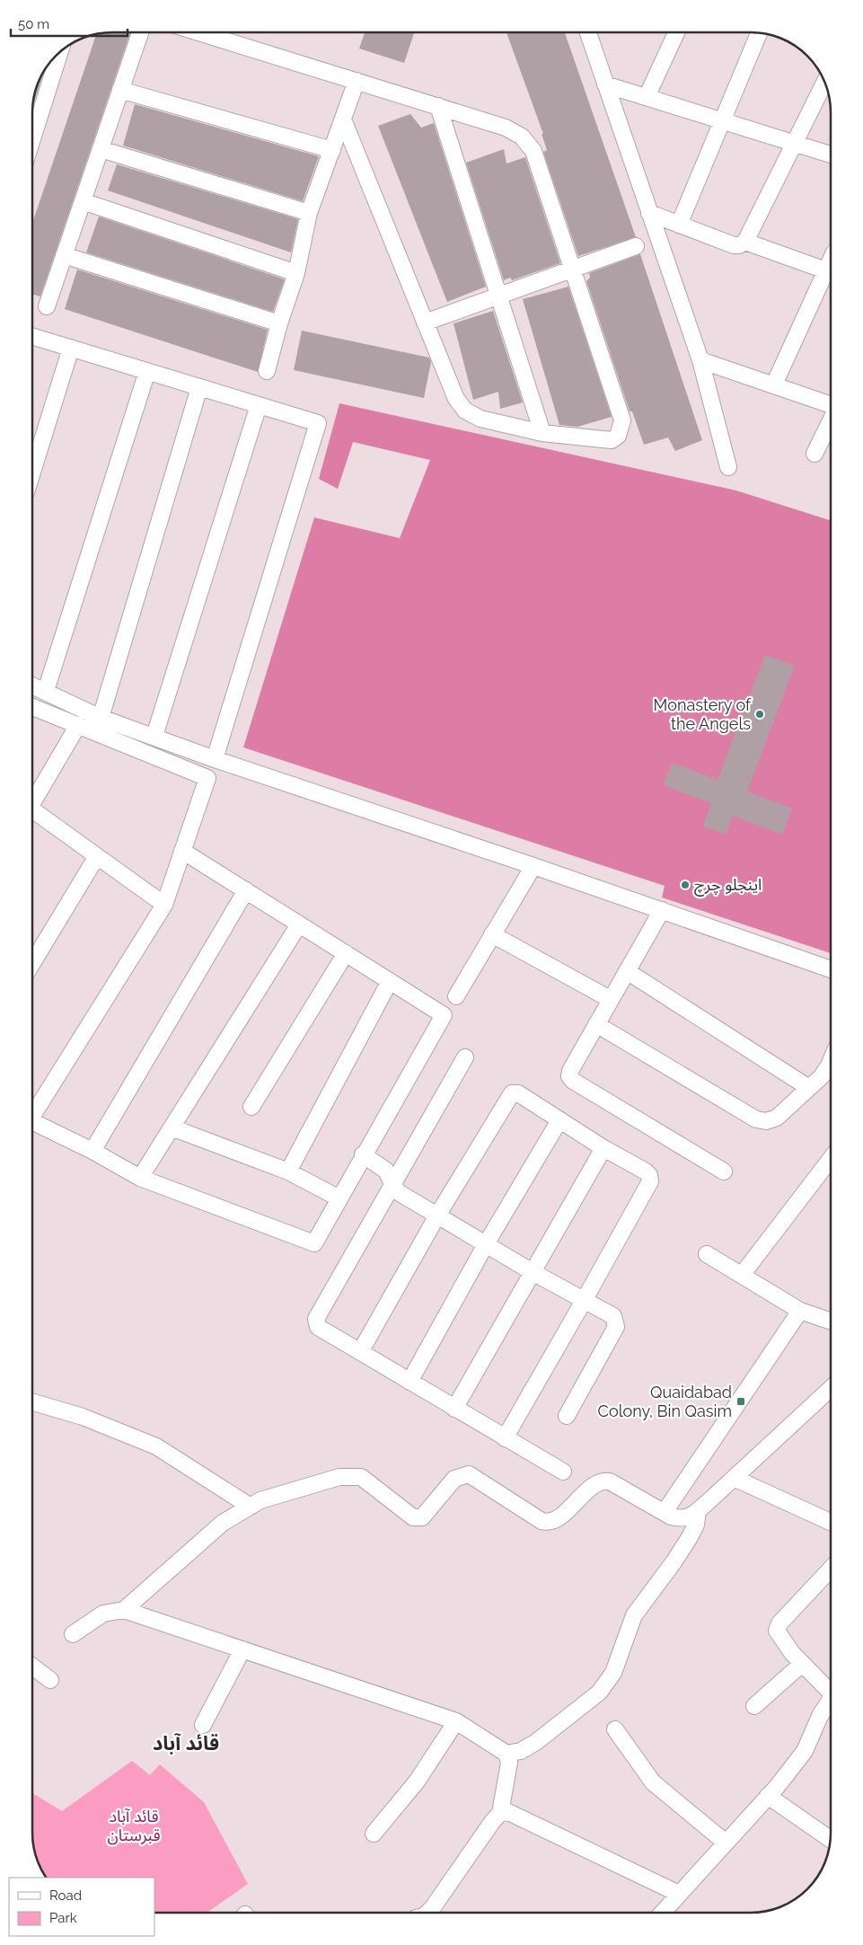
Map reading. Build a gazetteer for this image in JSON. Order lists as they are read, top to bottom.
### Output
{
  "districts": ["قائد آباد"],
  "parks": ["قائد آباد قبرستان"],
  "places": {
    "other": ["Monastery of the Angels", "اینجلو چرچ"],
    "transit": ["Quaidabad Colony, Bin Qasim"]
  },
  "legend": ["Road", "Park"],
  "scale_bar": "50 m"
}
